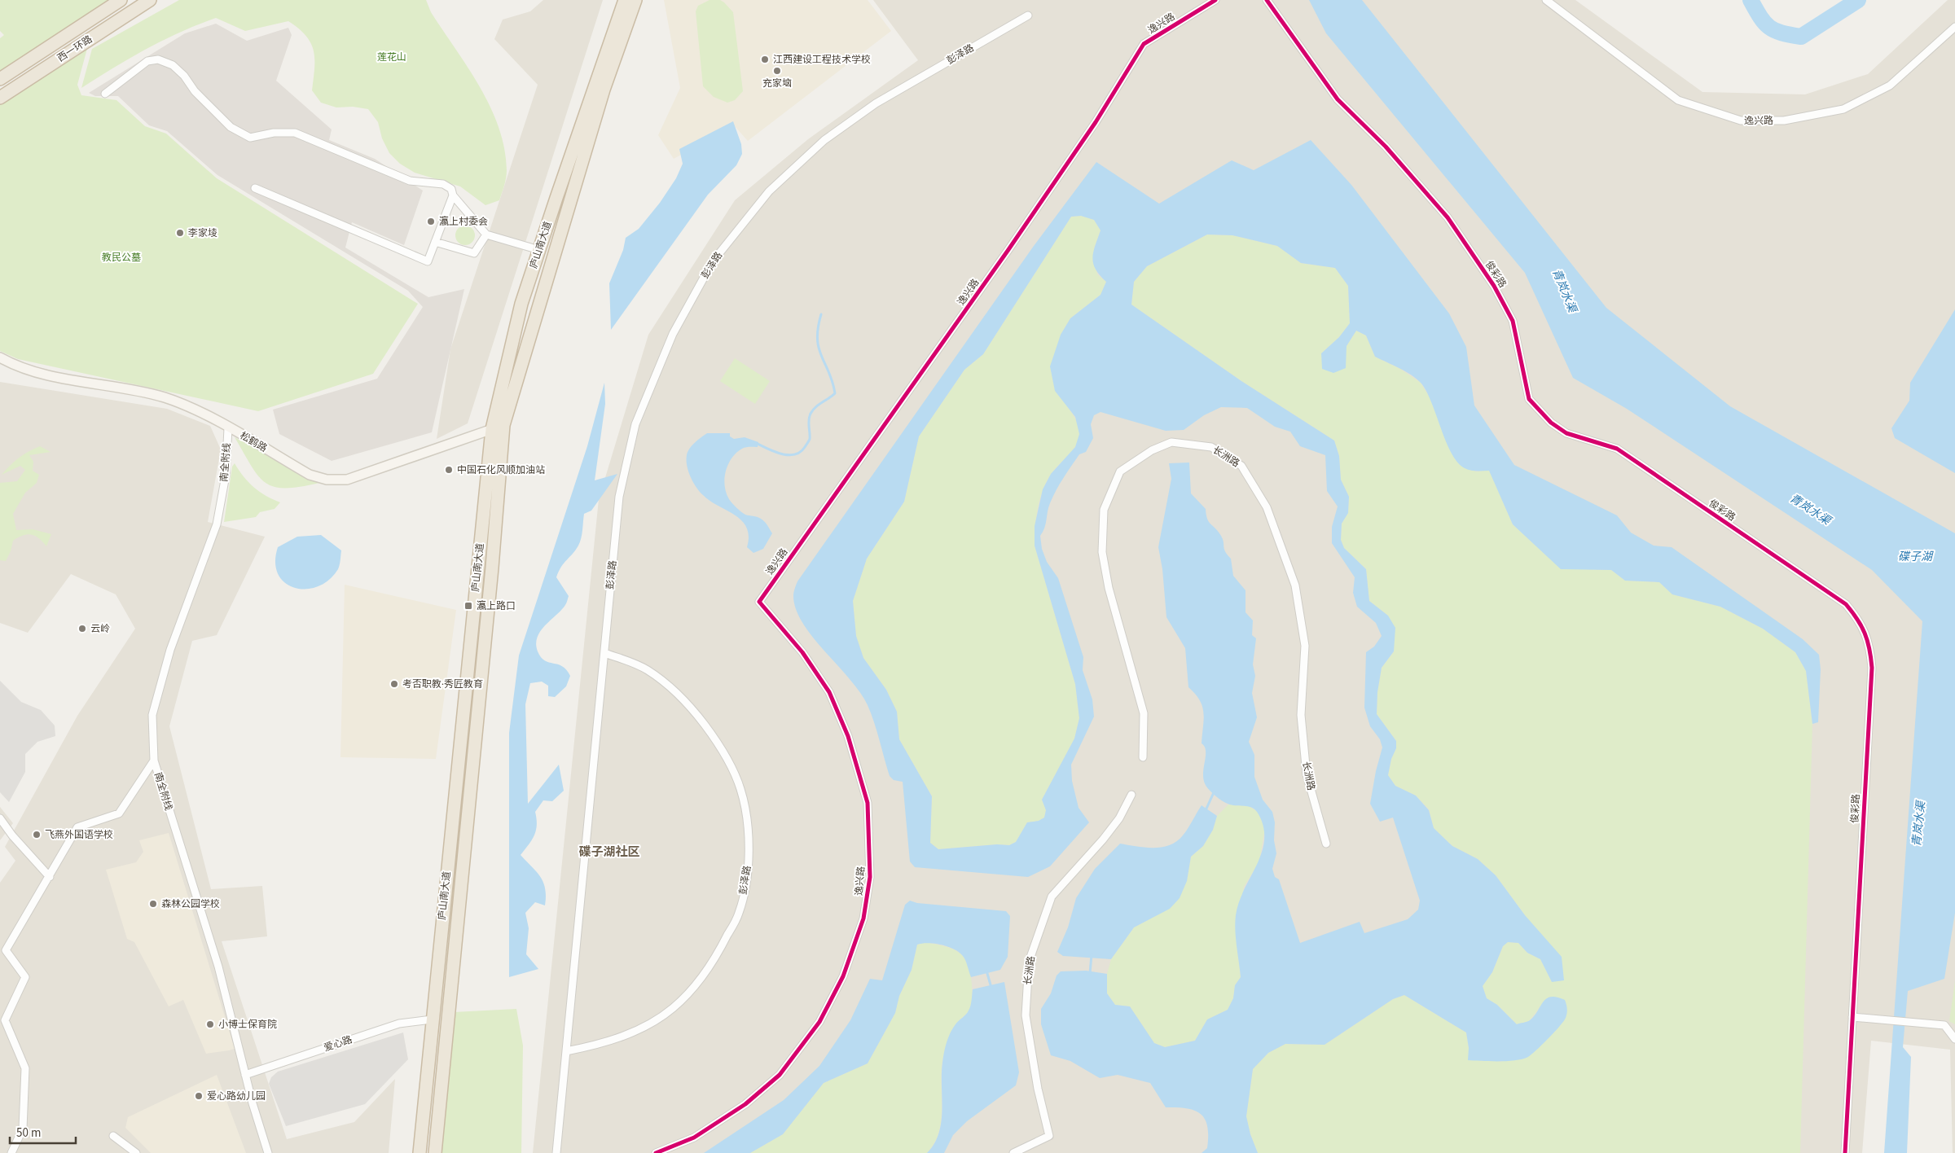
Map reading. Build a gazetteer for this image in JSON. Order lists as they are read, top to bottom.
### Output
{
  "streets": {
    "highway": ["西一环路", "庐山南大道"],
    "main road": ["松鹤路"],
    "street": [
      "逸兴路",
      "彭泽路",
      "俊彩路",
      "长洲路",
      "南全附线",
      "爱心路"
    ]
  },
  "crossings": [
    ["庐山南大道", "松鹤路"],
    ["庐山南大道", "爱心路"],
    ["松鹤路", "南全附线"],
    ["南全附线", "爱心路"]
  ],
  "districts": ["碟子湖社区"],
  "water": ["青岚水渠", "碟子湖"],
  "parks": ["莲花山", "教民公墓"],
  "places": {
    "other": [
      "江西建设工程技术学校",
      "充家垴",
      "瀛上村委会",
      "李家堎",
      "中国石化风顺加油站",
      "云岭",
      "考否职教·秀匠教育",
      "飞燕外国语学校",
      "森林公园学校",
      "小博士保育院",
      "爱心路幼儿园"
    ],
    "transit": ["瀛上路口"]
  },
  "scale_bar": "50 m"
}
